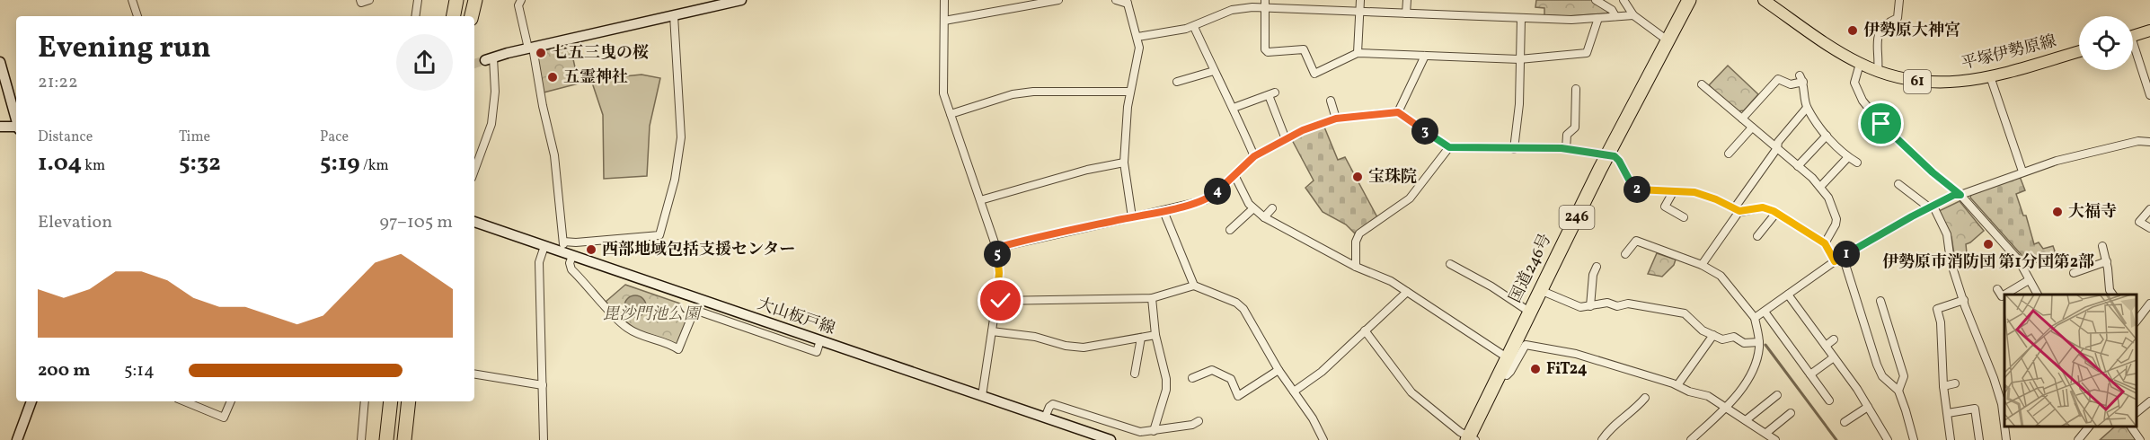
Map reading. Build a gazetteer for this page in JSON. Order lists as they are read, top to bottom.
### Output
{
  "streets": {
    "highway": ["246", "国道246号"],
    "main road": ["平塚伊勢原線", "61", "大山板戸線"]
  },
  "parks": ["毘沙門池公園"],
  "places": [
    "伊勢原大神宮",
    "七五三曳の桜",
    "五霊神社",
    "宝珠院",
    "大福寺",
    "伊勢原市消防団 第1分団第2部",
    "西部地域包括支援センター",
    "FiT24"
  ],
  "page": {
    "heading": ["Evening run", "21:22"],
    "stats": [
      ["Distance", "1.04 km"],
      ["Time", "5:32"],
      ["Pace", "5:19 /km"]
    ],
    "pins": [
      "3",
      "2",
      "4",
      "1",
      "5"
    ],
    "chart": ["Elevation", "97–105 m"],
    "list": [
      {
        "name": "200 m",
        "note": "5:14"
      }
    ]
  }
}
